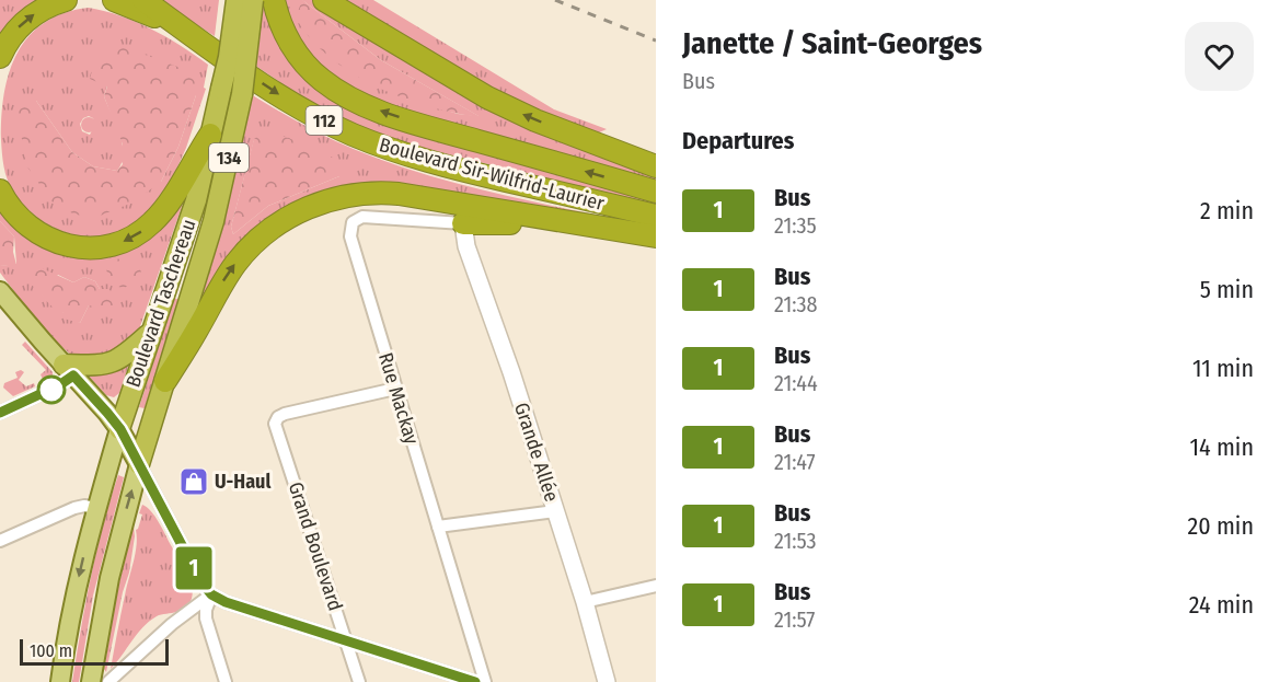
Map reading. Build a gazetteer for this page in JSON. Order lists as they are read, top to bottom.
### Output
{
  "streets": {
    "highway": [
      "112",
      "134",
      "Boulevard Sir-Wilfrid-Laurier",
      "Boulevard Taschereau"
    ],
    "main road": ["Grande Allée"],
    "street": ["Rue Mackay", "Grand Boulevard"]
  },
  "crossings": [
    ["Rue Mackay", "Grande Allée"],
    ["Rue Mackay", "Grand Boulevard"]
  ],
  "places": {
    "shop": ["U-Haul"]
  },
  "lines": ["bus line 1"],
  "scale_bar": "100 m",
  "page": {
    "on_map": "1",
    "heading": [
      ["Janette / Saint-Georges", "Bus"],
      "Departures"
    ],
    "list": [
      {
        "mark": "1",
        "name": "Bus",
        "note": "21:35",
        "value": "2 min"
      },
      {
        "mark": "1",
        "name": "Bus",
        "note": "21:38",
        "value": "5 min"
      },
      {
        "mark": "1",
        "name": "Bus",
        "note": "21:44",
        "value": "11 min"
      },
      {
        "mark": "1",
        "name": "Bus",
        "note": "21:47",
        "value": "14 min"
      },
      {
        "mark": "1",
        "name": "Bus",
        "note": "21:53",
        "value": "20 min"
      },
      {
        "mark": "1",
        "name": "Bus",
        "note": "21:57",
        "value": "24 min"
      }
    ],
    "scale": "100 m"
  }
}
